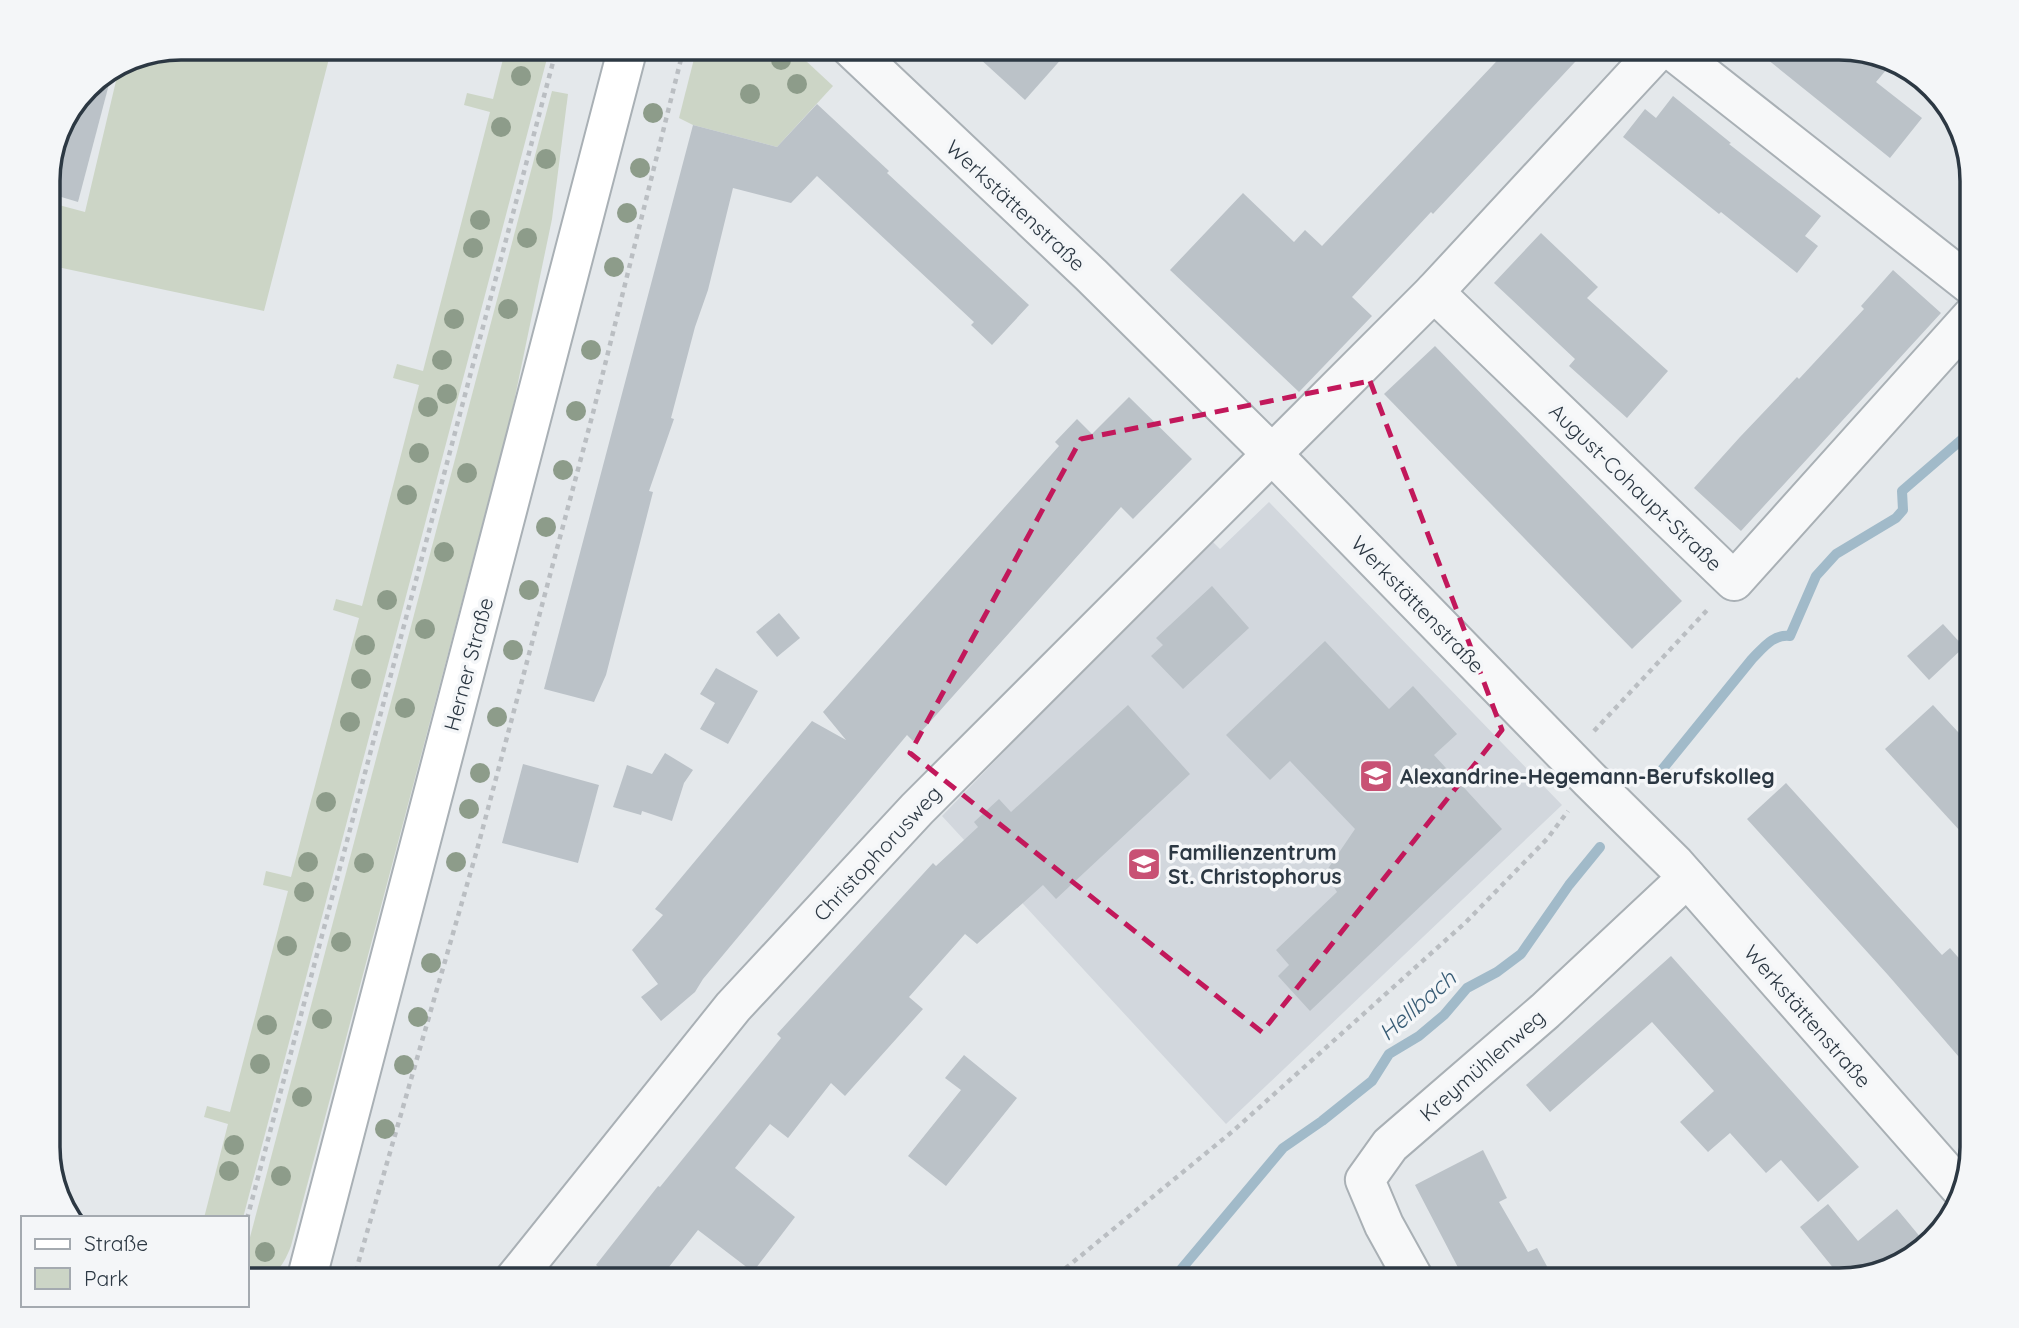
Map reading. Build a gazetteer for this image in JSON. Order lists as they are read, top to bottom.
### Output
{
  "streets": {
    "main road": ["Herner Straße"],
    "street": [
      "Werkstättenstraße",
      "August-Cohaupt-Straße",
      "Christophorusweg",
      "Kreymühlenweg"
    ]
  },
  "crossings": [
    ["Werkstättenstraße", "Christophorusweg"],
    ["Werkstättenstraße", "Kreymühlenweg"]
  ],
  "water": ["Hellbach"],
  "places": {
    "school or university": ["Alexandrine-Hegemann-Berufskolleg", "Familienzentrum St. Christophorus"]
  },
  "legend": ["Straße", "Park"]
}
